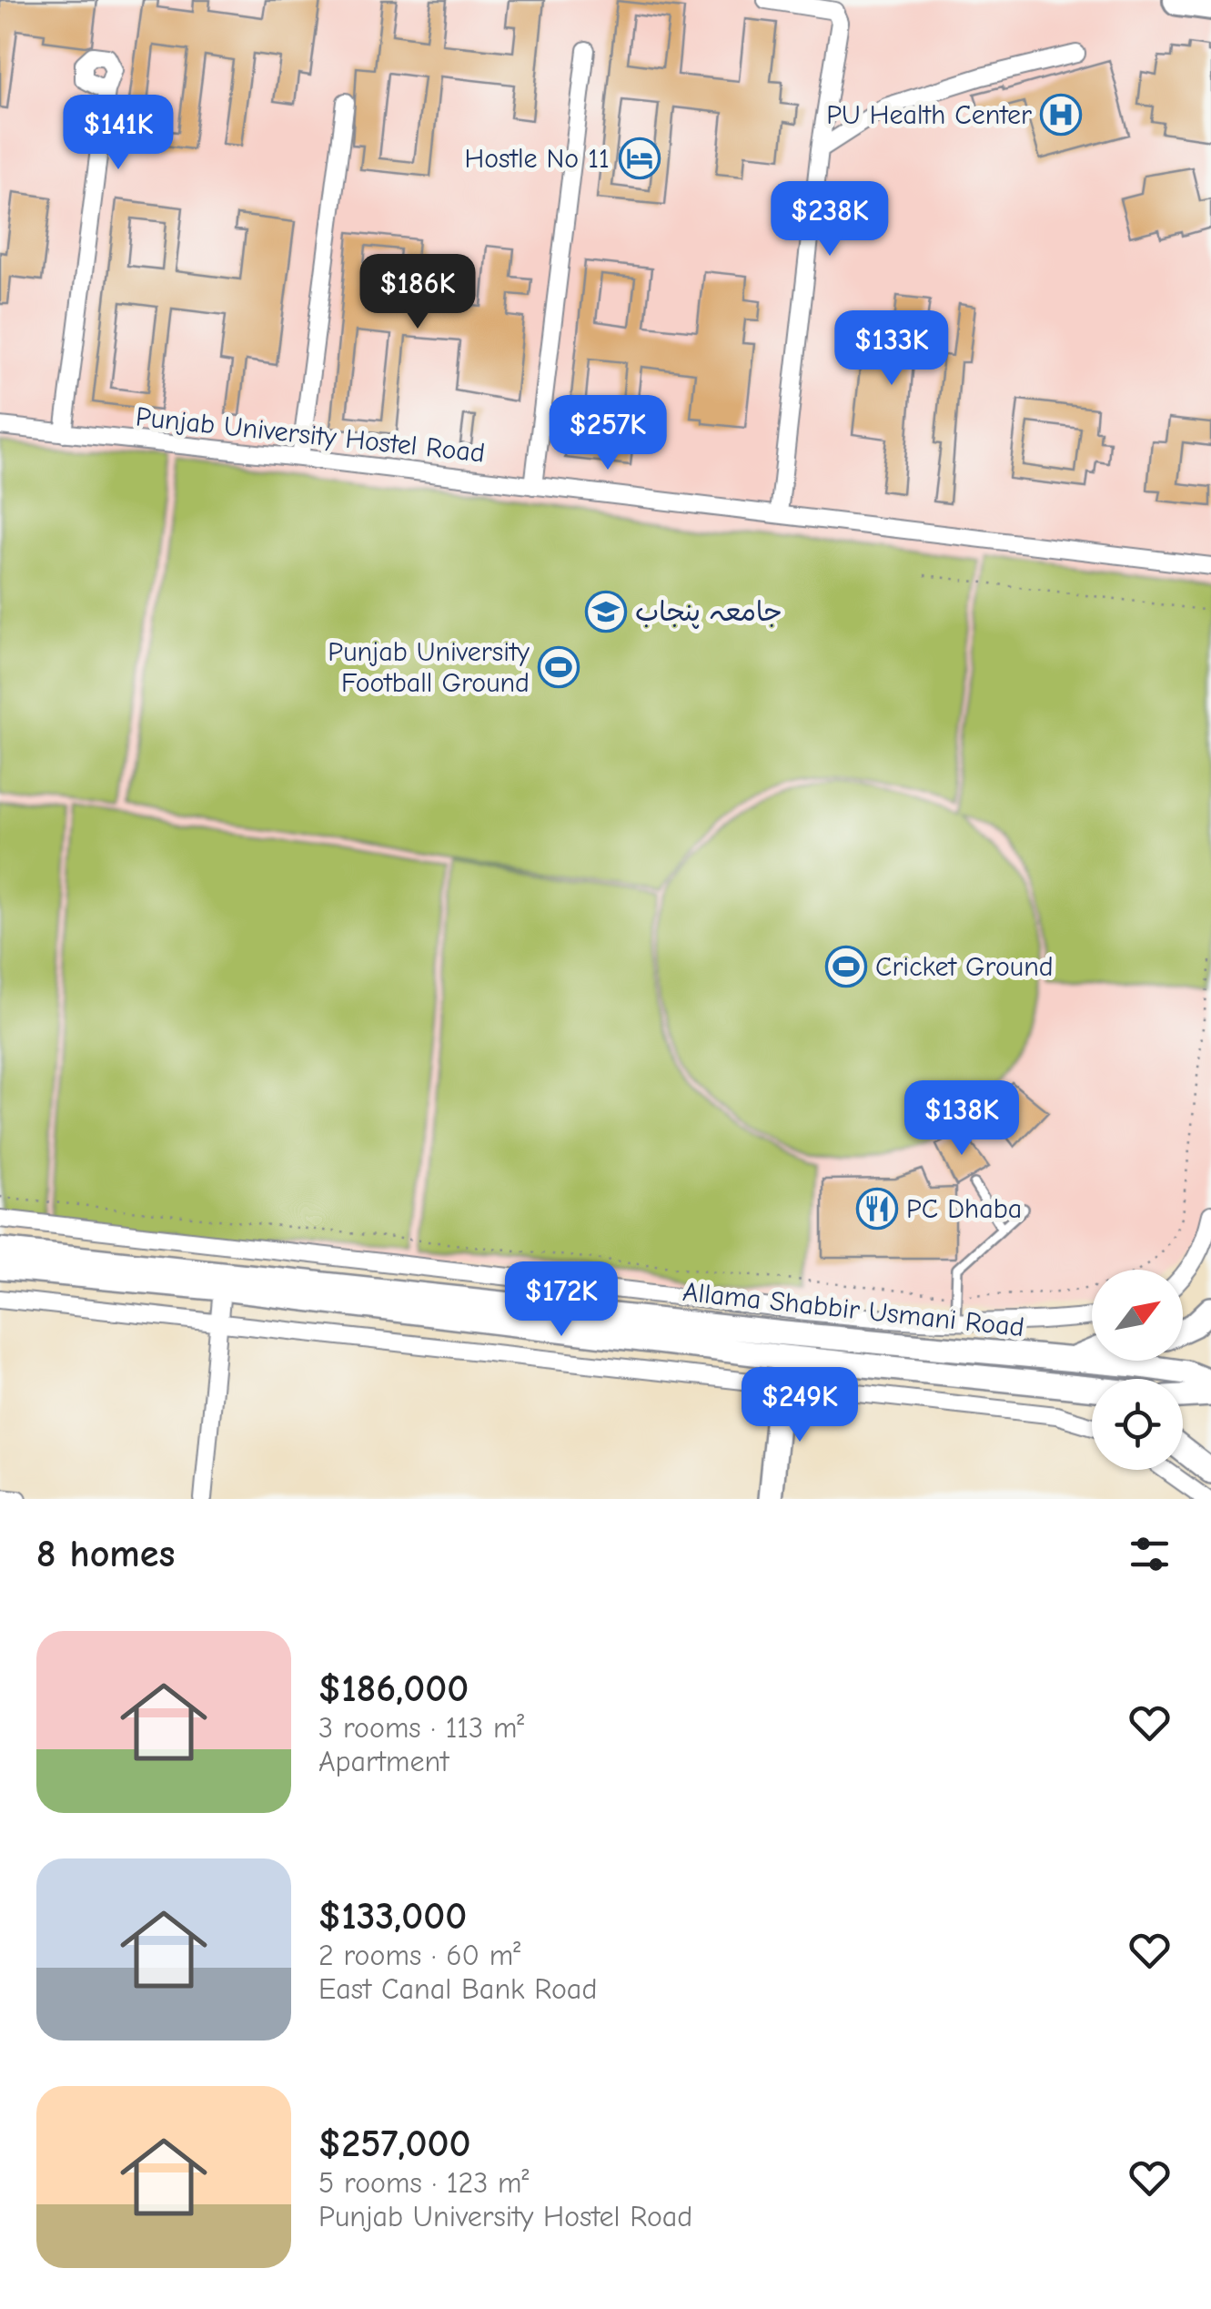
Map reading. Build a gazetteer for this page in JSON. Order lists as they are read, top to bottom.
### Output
{
  "streets": {
    "main road": ["Allama Shabbir Usmani Road"],
    "street": ["Punjab University Hostel Road"]
  },
  "places": {
    "hospital": ["PU Health Center"],
    "hotel": ["Hostle No 11"],
    "school or university": ["جامعہ پنجاب"],
    "sports": ["Punjab University Football Ground", "Cricket Ground"],
    "restaurant": ["PC Dhaba"]
  },
  "north": "top right",
  "page": {
    "price": [
      "$141K",
      "$238K",
      "$186K",
      "$133K",
      "$257K",
      "$138K",
      "$172K",
      "$249K"
    ],
    "heading": "8 homes",
    "list": [
      {
        "name": "$186,000",
        "note": "3 rooms · 113 m² · Apartment"
      },
      {
        "name": "$133,000",
        "note": "2 rooms · 60 m² · East Canal Bank Road"
      },
      {
        "name": "$257,000",
        "note": "5 rooms · 123 m² · Punjab University Hostel Road"
      }
    ]
  }
}
